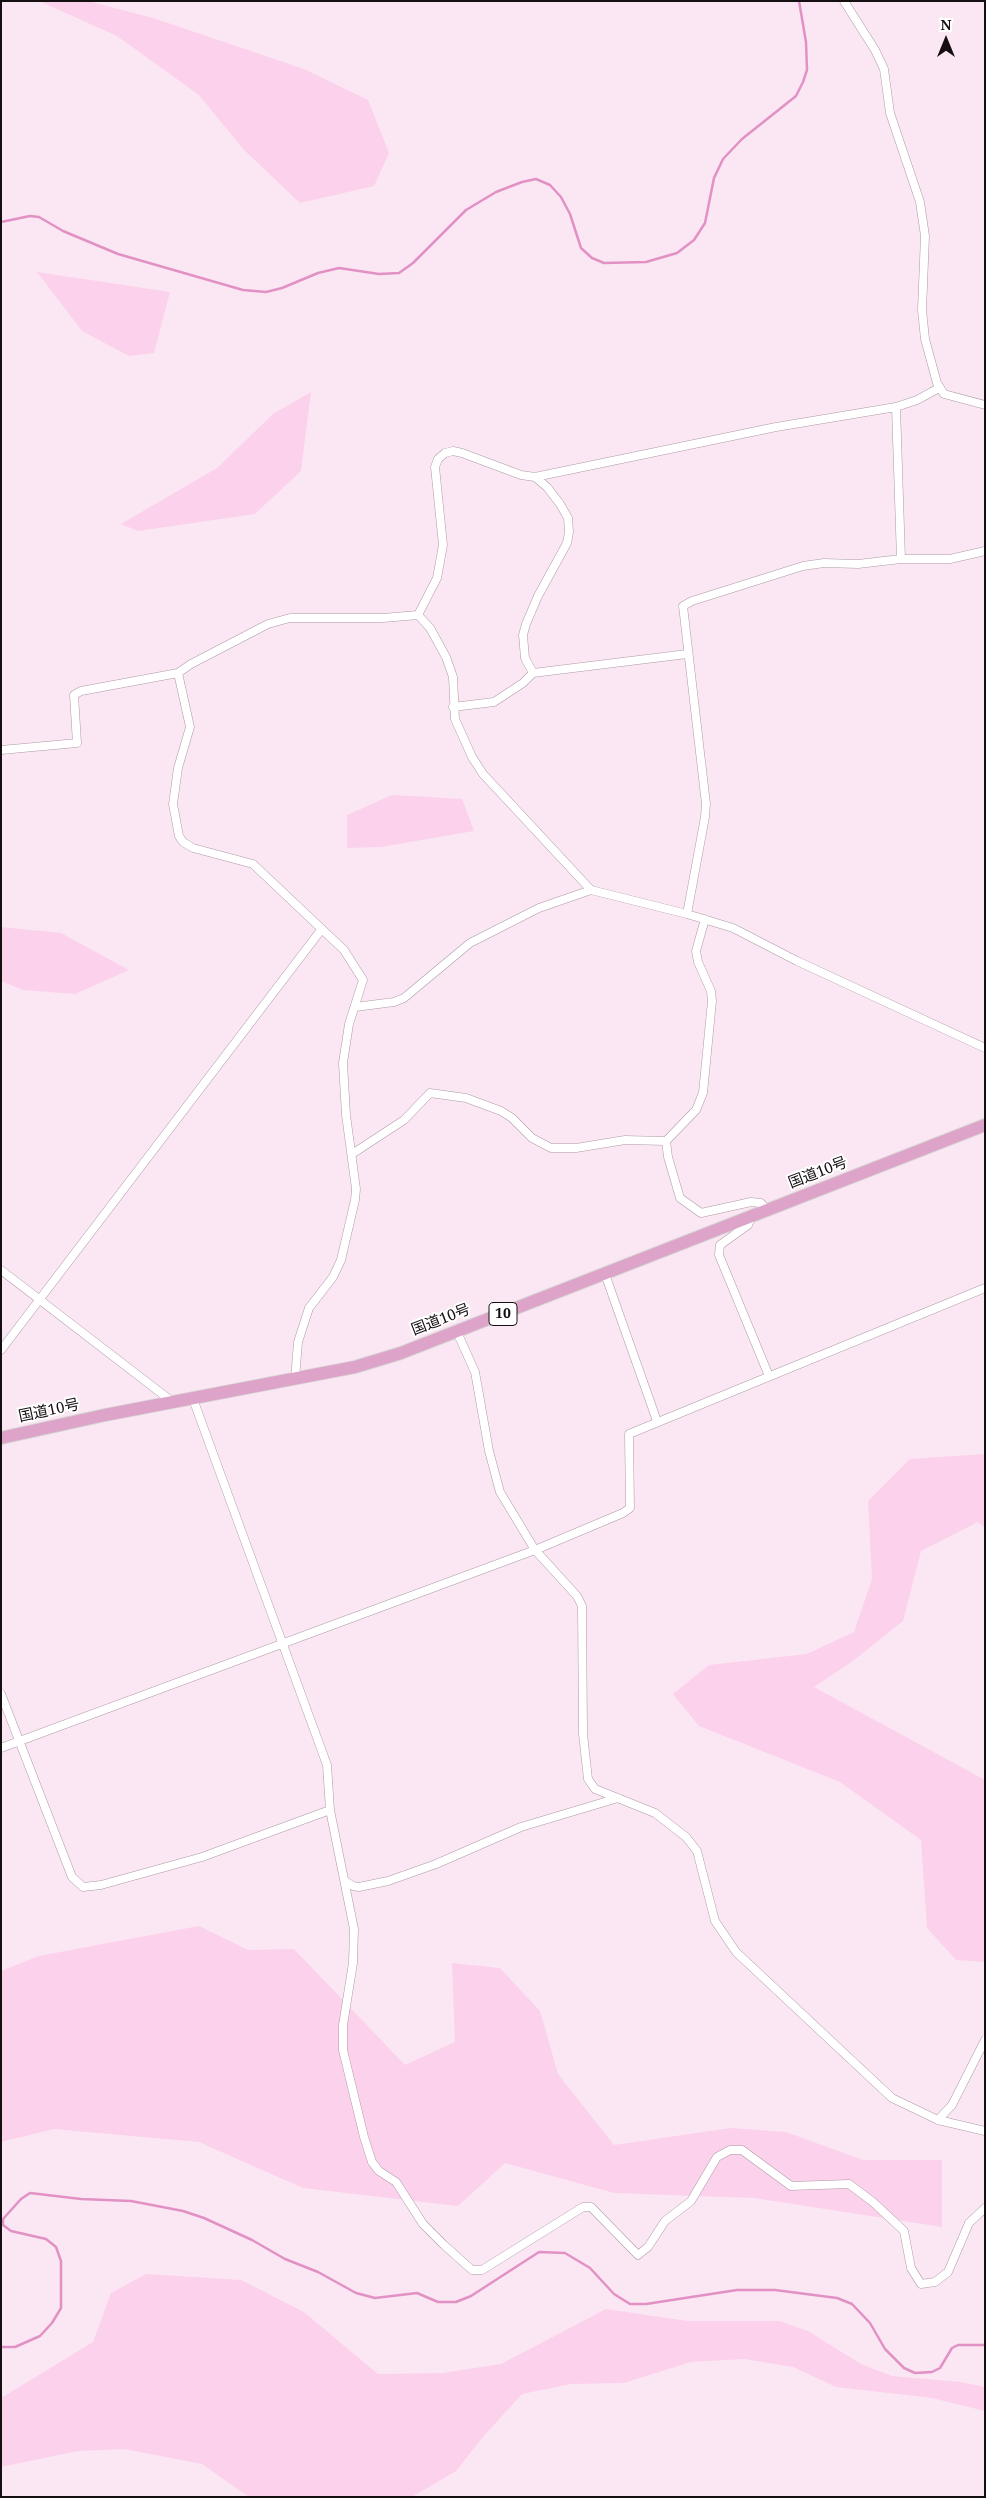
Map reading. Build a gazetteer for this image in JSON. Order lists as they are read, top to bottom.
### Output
{
  "streets": {
    "highway": ["国道10号", "10"]
  },
  "north": "top"
}
